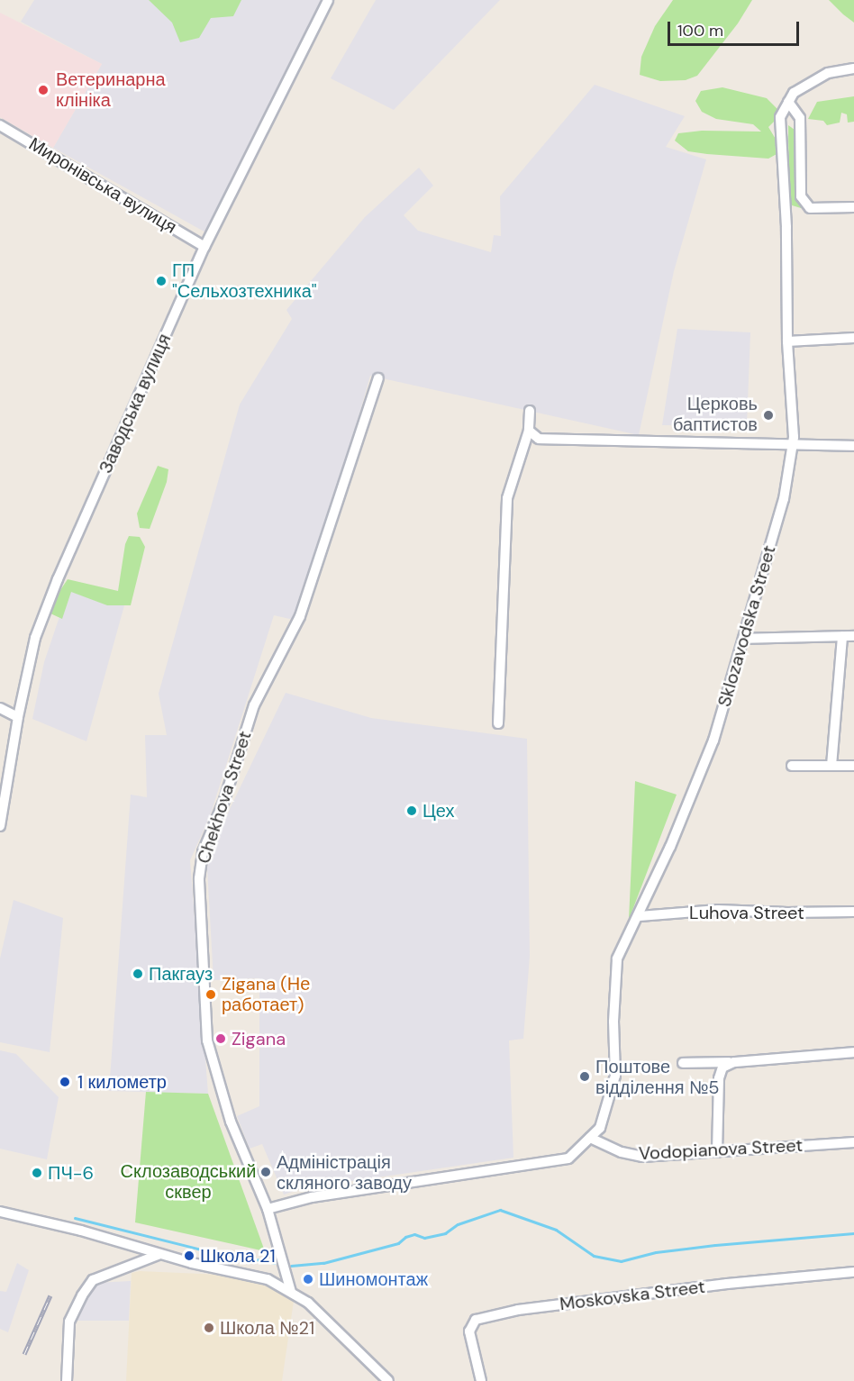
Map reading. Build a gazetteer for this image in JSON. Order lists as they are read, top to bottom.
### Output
{
  "streets": {
    "street": [
      "Миронівська вулиця",
      "Заводська вулиця",
      "Sklozavodska Street",
      "Chekhova Street",
      "Luhova Street",
      "Vodopianova Street",
      "Moskovska Street"
    ]
  },
  "crossings": [
    ["Миронівська вулиця", "Заводська вулиця"],
    ["Sklozavodska Street", "Chekhova Street"],
    ["Sklozavodska Street", "Luhova Street"],
    ["Sklozavodska Street", "Vodopianova Street"]
  ],
  "parks": ["Склозаводський сквер"],
  "places": [
    "Ветеринарна клініка",
    "ГП \"Сельхозтехника\"",
    "Церковь баптистов",
    "Цех",
    "Пакгауз",
    "Zigana (Не работает)",
    "Zigana",
    "Поштове відділення №5",
    "1 километр",
    "Адміністрація скляного заводу",
    "ПЧ-6",
    "Школа 21",
    "Шиномонтаж",
    "Школа №21"
  ],
  "scale_bar": "100 m"
}
